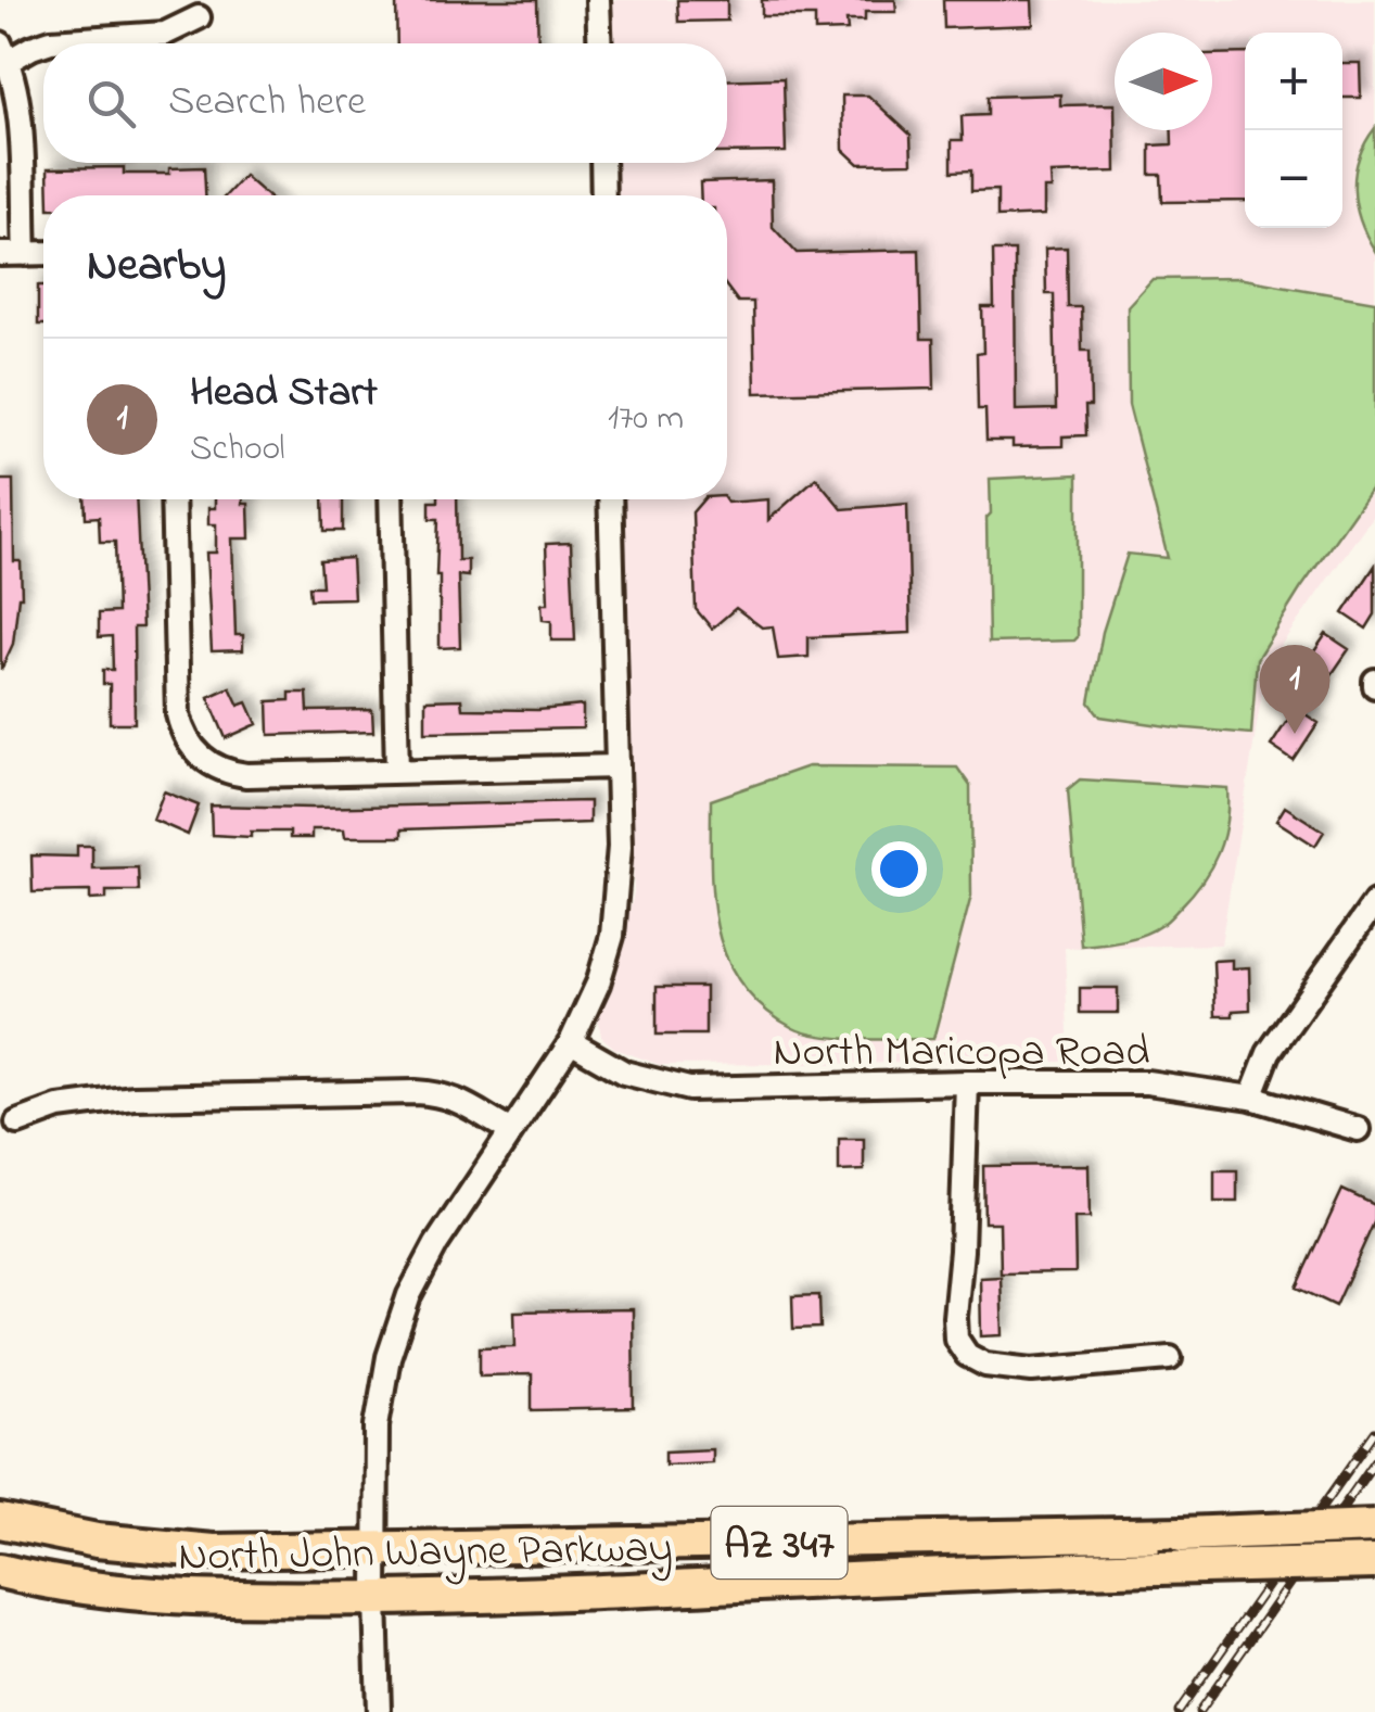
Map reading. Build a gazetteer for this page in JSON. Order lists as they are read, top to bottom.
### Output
{
  "streets": {
    "highway": ["AZ 347", "North John Wayne Parkway"],
    "street": ["North Maricopa Road"]
  },
  "north": "right",
  "page": {
    "map_buttons": ["+", "−"],
    "search": "Search here",
    "heading": "Nearby",
    "list": [
      {
        "mark": "1",
        "name": "Head Start",
        "note": "School",
        "value": "170 m"
      }
    ],
    "pins": "1"
  }
}
